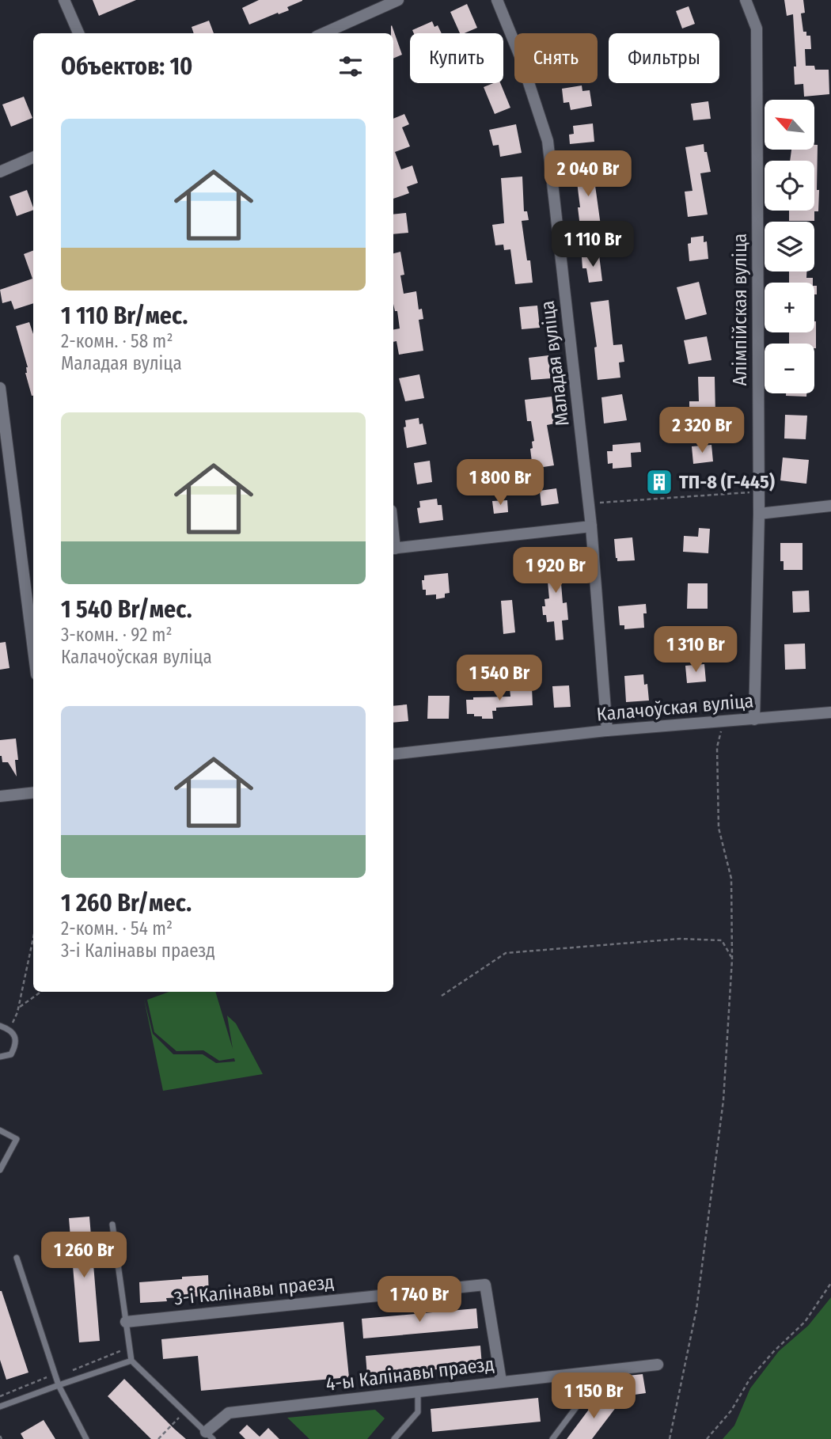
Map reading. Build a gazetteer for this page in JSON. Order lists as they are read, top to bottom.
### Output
{
  "streets": {
    "street": [
      "Алімпійская вуліца",
      "Маладая вуліца",
      "Калачоўская вуліца",
      "3-і Калінавы праезд",
      "4-ы Калінавы праезд"
    ]
  },
  "crossings": [
    ["Алімпійская вуліца", "Калачоўская вуліца"],
    ["Маладая вуліца", "Калачоўская вуліца"],
    ["3-і Калінавы праезд", "4-ы Калінавы праезд"]
  ],
  "places": {
    "building": ["ТП-8 (Г-445)"]
  },
  "north": "top left",
  "page": {
    "chip": ["Купить", "Снять", "Фильтры"],
    "heading": "Объектов: 10",
    "map_buttons": ["+", "−"],
    "list": [
      {
        "name": "1 110 Br/мес.",
        "note": "2-комн. · 58 m² · Маладая вуліца"
      },
      {
        "name": "1 540 Br/мес.",
        "note": "3-комн. · 92 m² · Калачоўская вуліца"
      },
      {
        "name": "1 260 Br/мес.",
        "note": "2-комн. · 54 m² · 3-і Калінавы праезд"
      }
    ],
    "price": [
      "2 040 Br",
      "1 110 Br",
      "2 320 Br",
      "1 800 Br",
      "1 920 Br",
      "1 310 Br",
      "1 540 Br",
      "1 260 Br",
      "1 740 Br",
      "1 150 Br"
    ]
  }
}
